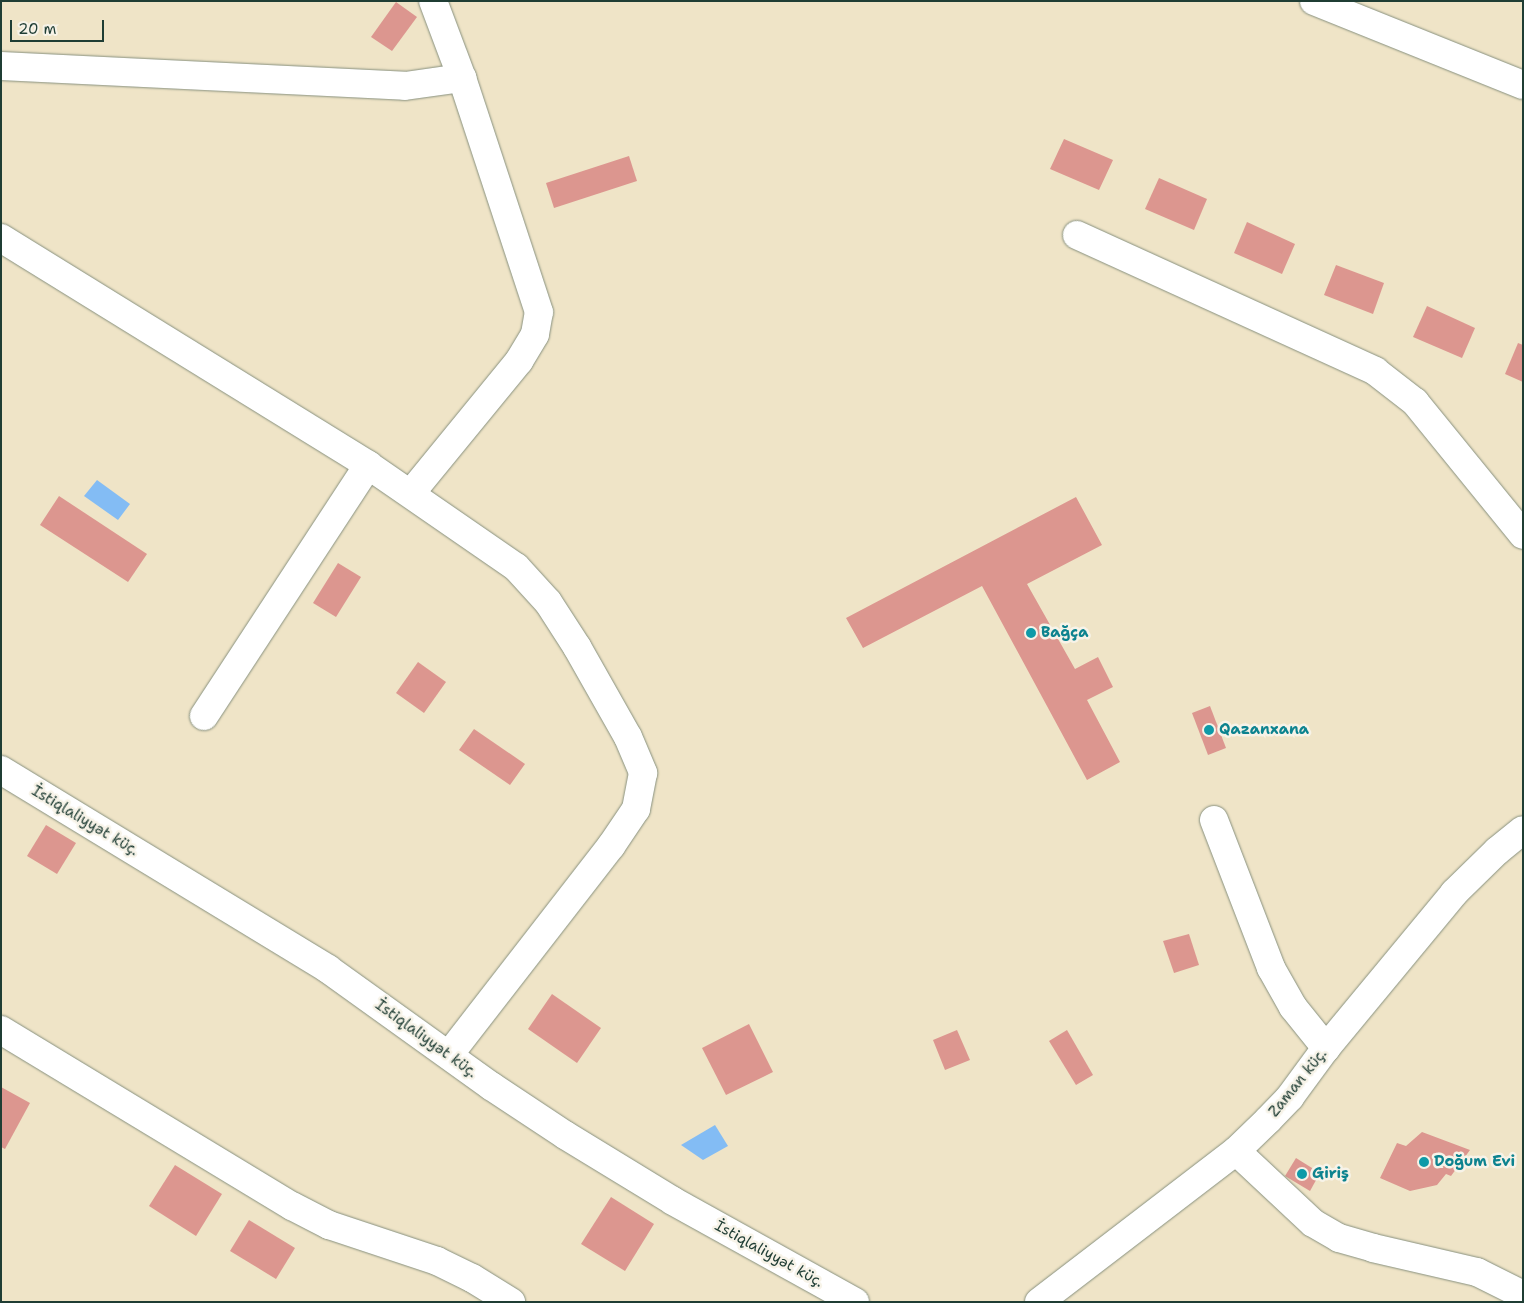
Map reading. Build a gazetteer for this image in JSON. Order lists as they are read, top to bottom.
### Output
{
  "streets": {
    "street": ["İstiqlaliyyət küç.", "Zaman küç."]
  },
  "places": [
    "Bağça",
    "Qazanxana",
    "Doğum Evi",
    "Giriş"
  ],
  "scale_bar": "20 m"
}
